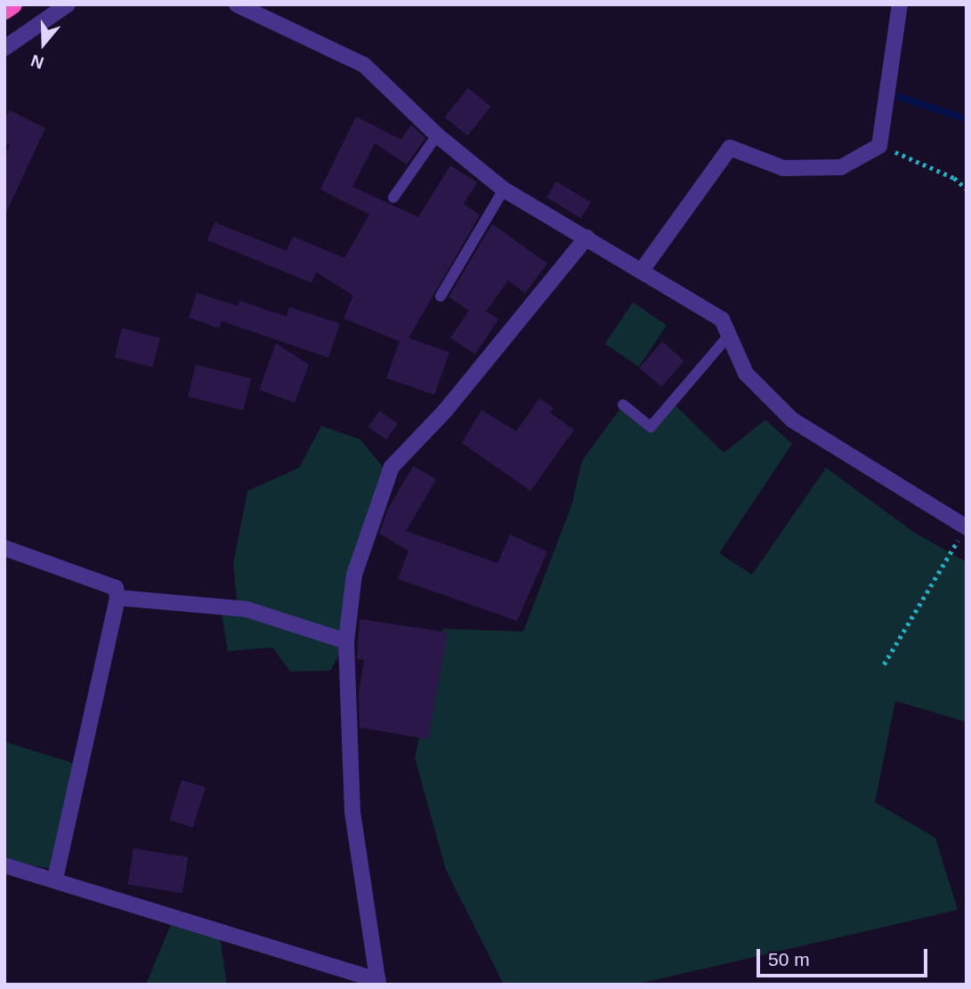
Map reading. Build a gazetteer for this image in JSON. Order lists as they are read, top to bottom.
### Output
{
  "scale_bar": "50 m",
  "north": "bottom"
}
